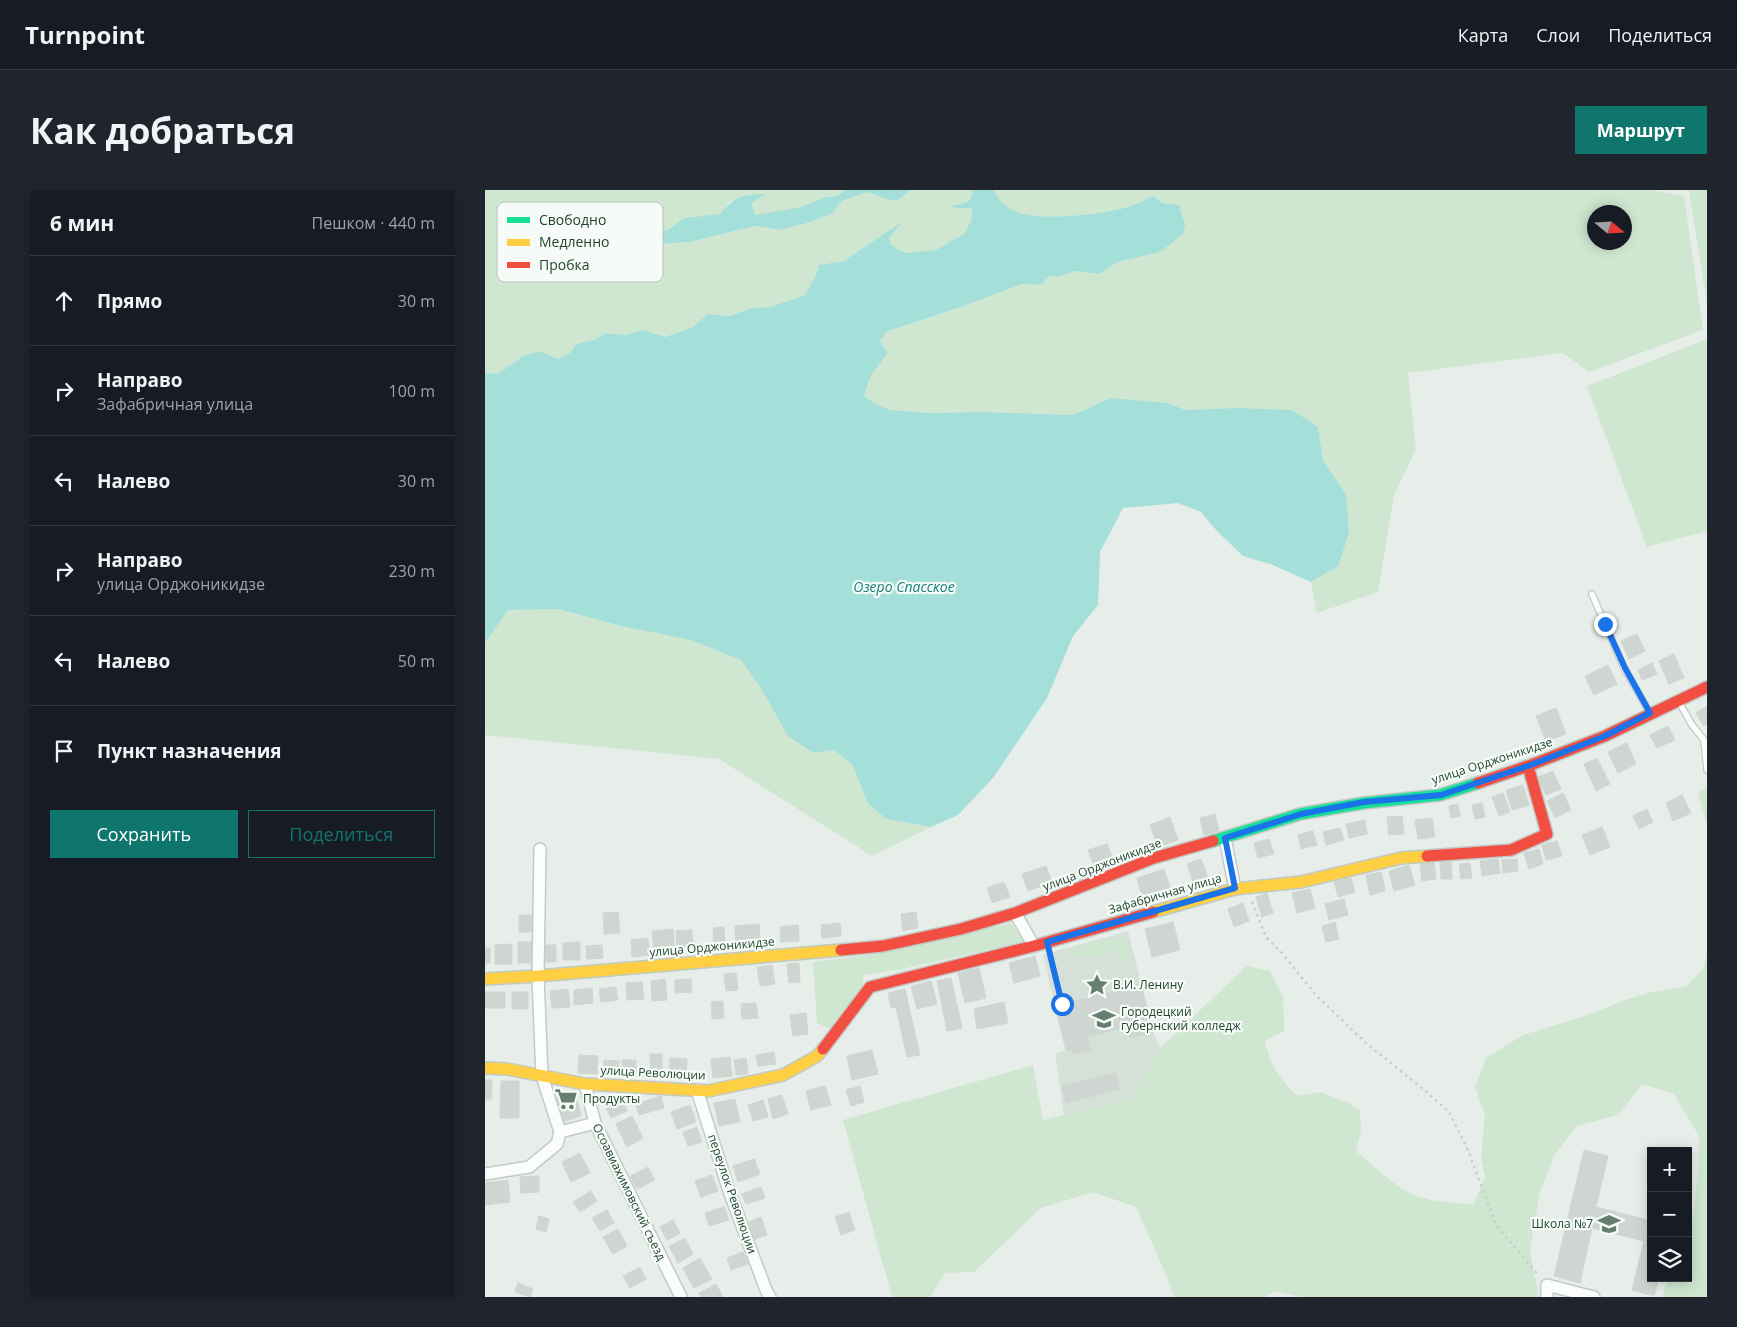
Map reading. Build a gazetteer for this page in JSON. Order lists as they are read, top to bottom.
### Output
{
  "streets": {
    "street": [
      "улица Орджоникидзе",
      "Зафабричная улица",
      "улица Революции",
      "Осоавиахимовский съезд",
      "переулок Революции"
    ]
  },
  "crossings": [
    ["улица Орджоникидзе", "Зафабричная улица"],
    ["Зафабричная улица", "улица Революции"],
    ["улица Революции", "Осоавиахимовский съезд"],
    ["улица Революции", "переулок Революции"]
  ],
  "water": ["Озеро Спасское"],
  "places": {
    "place": ["В.И. Ленину"],
    "school or university": ["Городецкий губернский колледж", "Школа №7"],
    "supermarket": ["Продукты"]
  },
  "legend": ["Свободно", "Медленно", "Пробка"],
  "north": "right",
  "page": {
    "header": "Turnpoint",
    "nav": ["Карта", "Слои", "Поделиться"],
    "buttons": [
      "Маршрут",
      ["Сохранить", "Поделиться"]
    ],
    "title": "Как добраться",
    "heading": ["6 мин", "Пешком · 440 m"],
    "list": [
      ["Прямо", "30 m"],
      ["Направо", "Зафабричная улица", "100 m"],
      ["Налево", "30 m"],
      ["Направо", "улица Орджоникидзе", "230 m"],
      ["Налево", "50 m"],
      "Пункт назначения"
    ],
    "map_buttons": ["+", "−"]
  }
}
